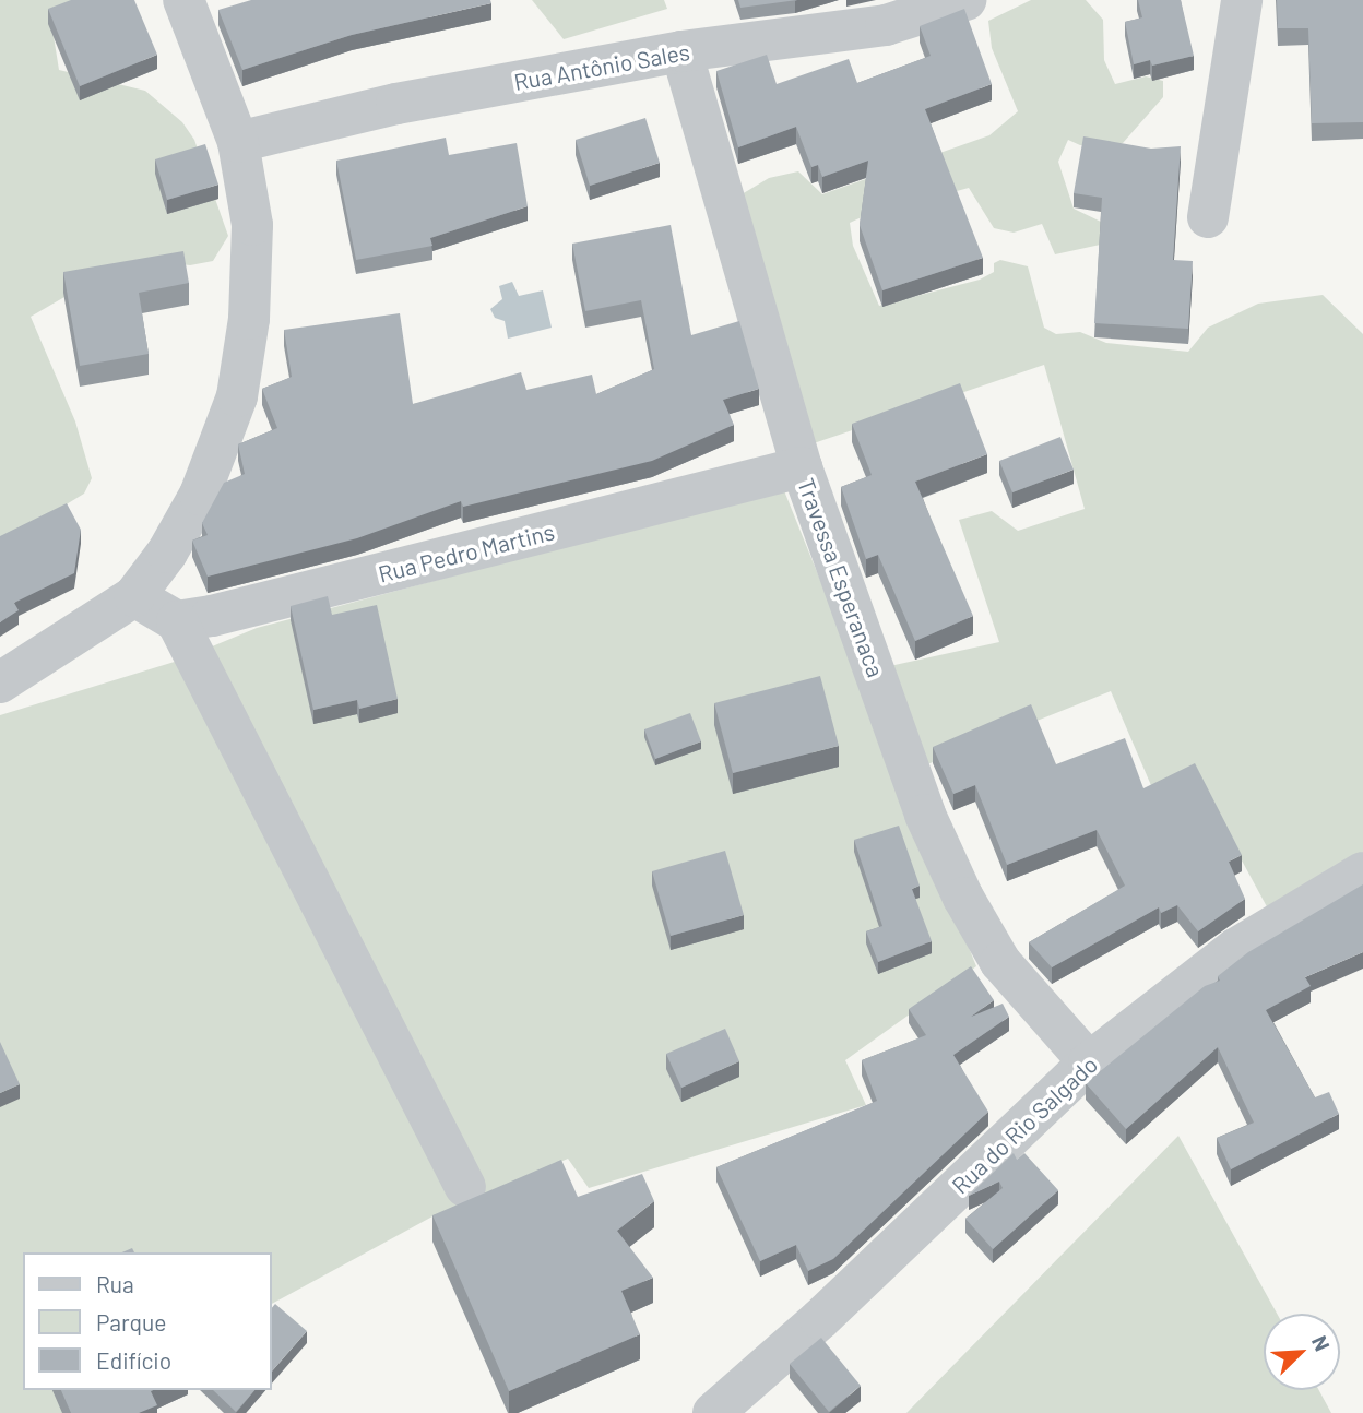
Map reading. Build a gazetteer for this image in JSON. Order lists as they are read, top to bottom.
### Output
{
  "streets": {
    "street": [
      "Rua Antônio Sales",
      "Rua Pedro Martins",
      "Travessa Esperanaca",
      "Rua do Rio Salgado"
    ]
  },
  "crossings": [
    ["Rua Antônio Sales", "Travessa Esperanaca"],
    ["Rua Pedro Martins", "Travessa Esperanaca"],
    ["Travessa Esperanaca", "Rua do Rio Salgado"]
  ],
  "legend": ["Rua", "Parque", "Edifício"],
  "north": "top right"
}
